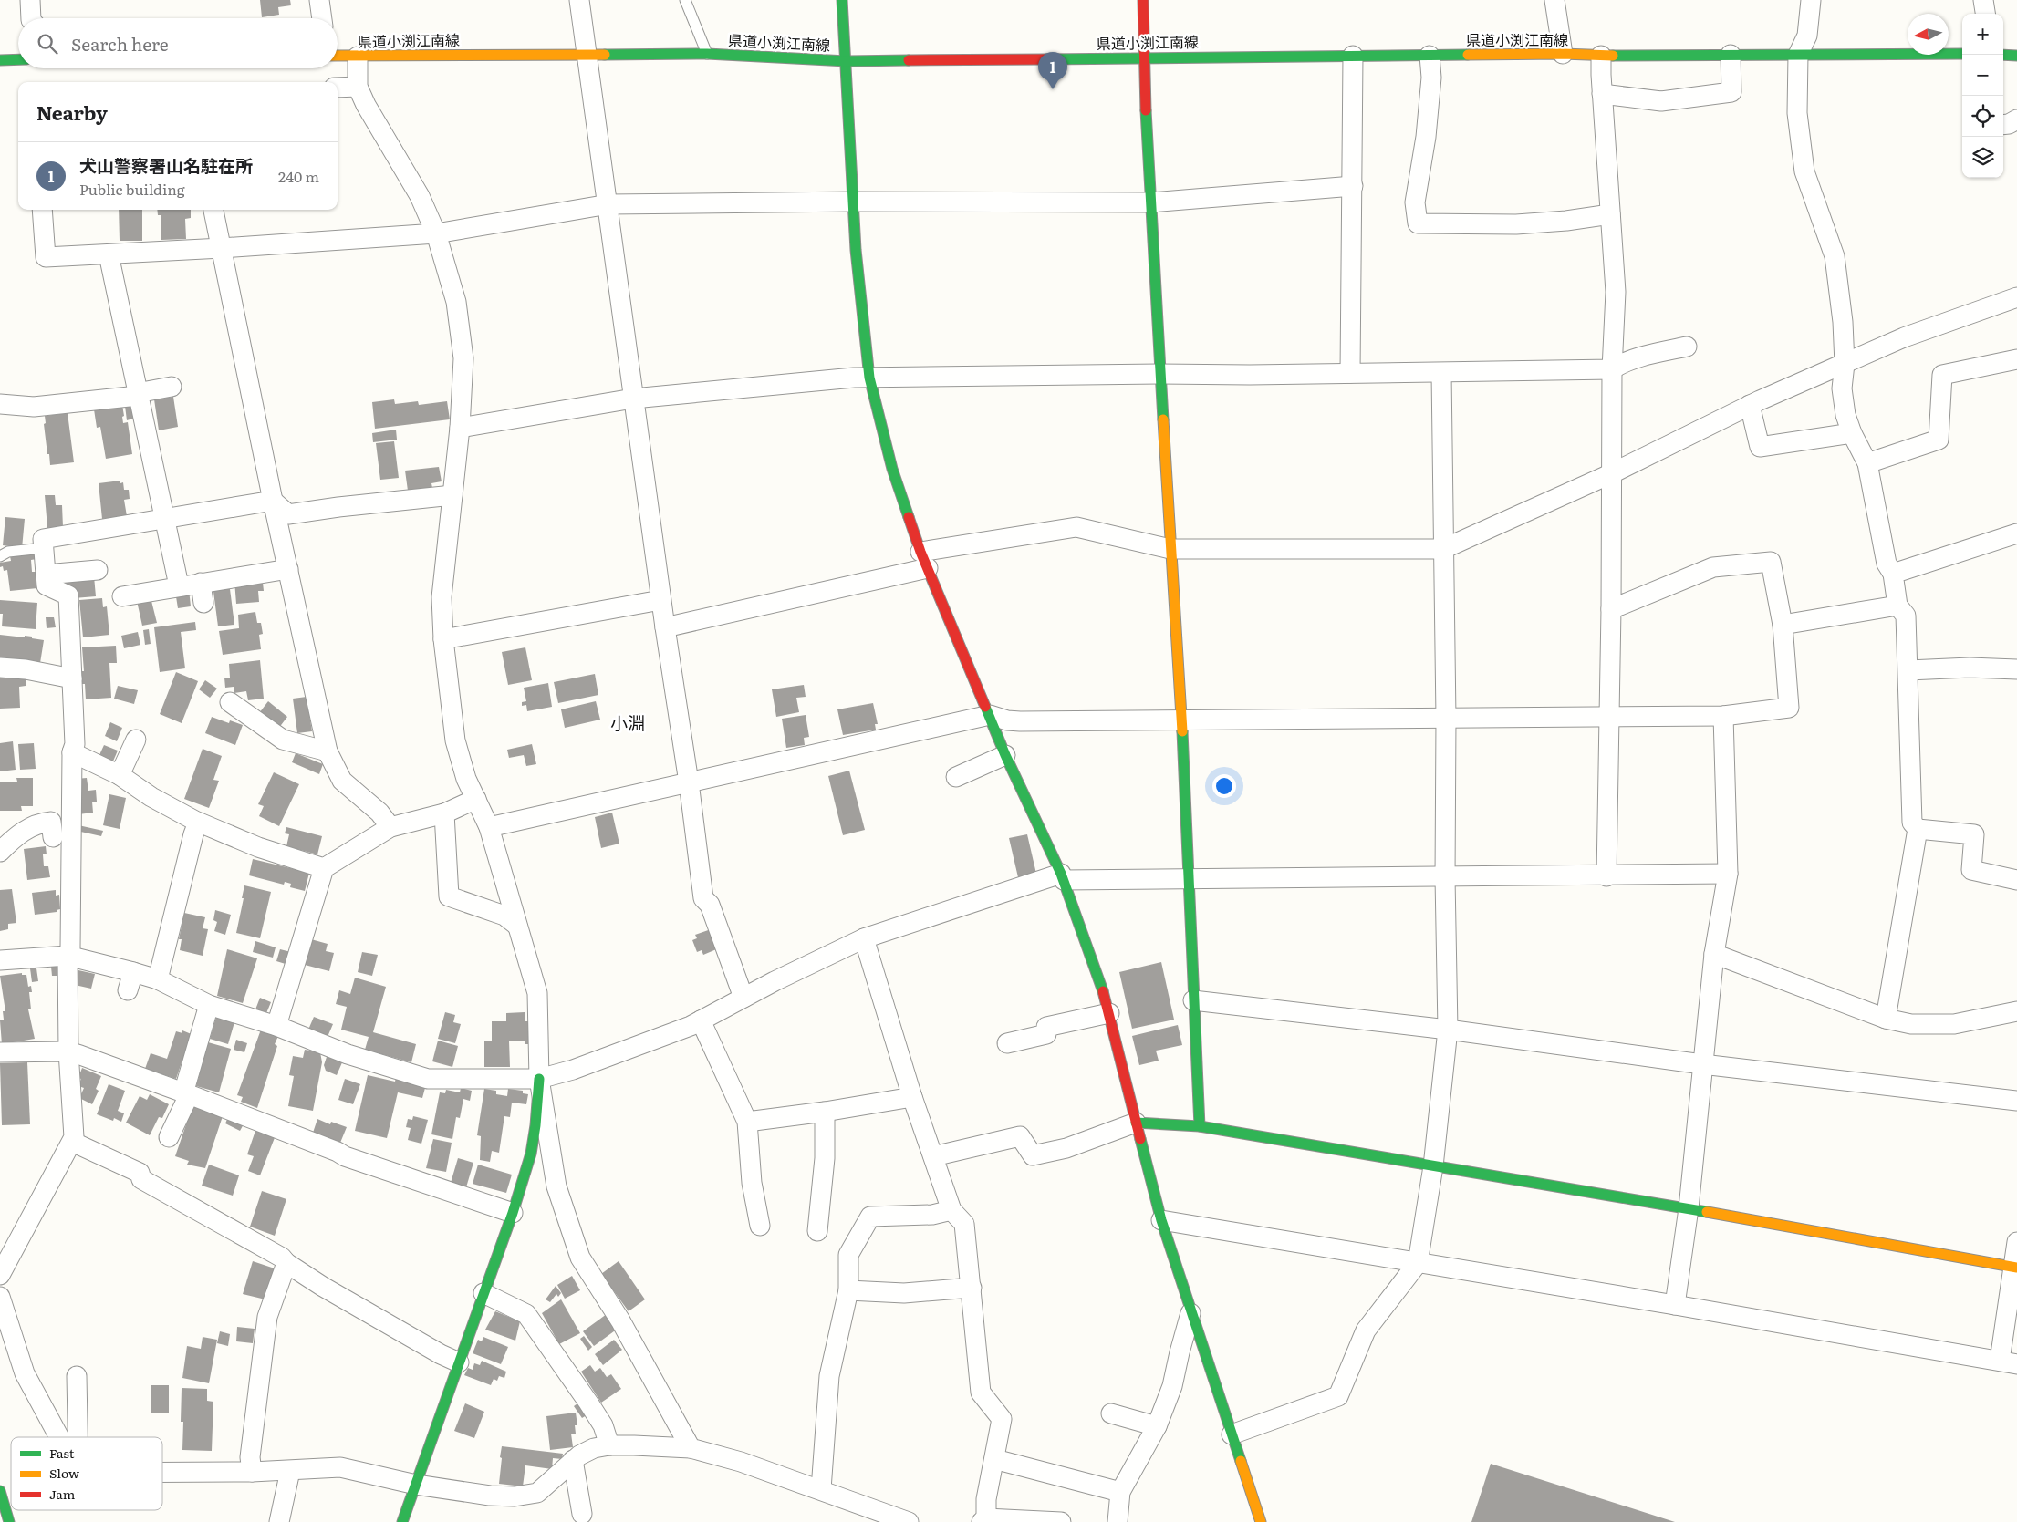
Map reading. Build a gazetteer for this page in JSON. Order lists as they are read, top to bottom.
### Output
{
  "streets": {
    "street": ["県道小渕江南線"]
  },
  "districts": ["小淵"],
  "legend": ["Fast", "Slow", "Jam"],
  "north": "left",
  "page": {
    "map_buttons": ["+", "−"],
    "search": "Search here",
    "pins": "1",
    "heading": "Nearby",
    "list": [
      {
        "mark": "1",
        "name": "犬山警察署山名駐在所",
        "note": "Public building",
        "value": "240 m"
      }
    ]
  }
}
